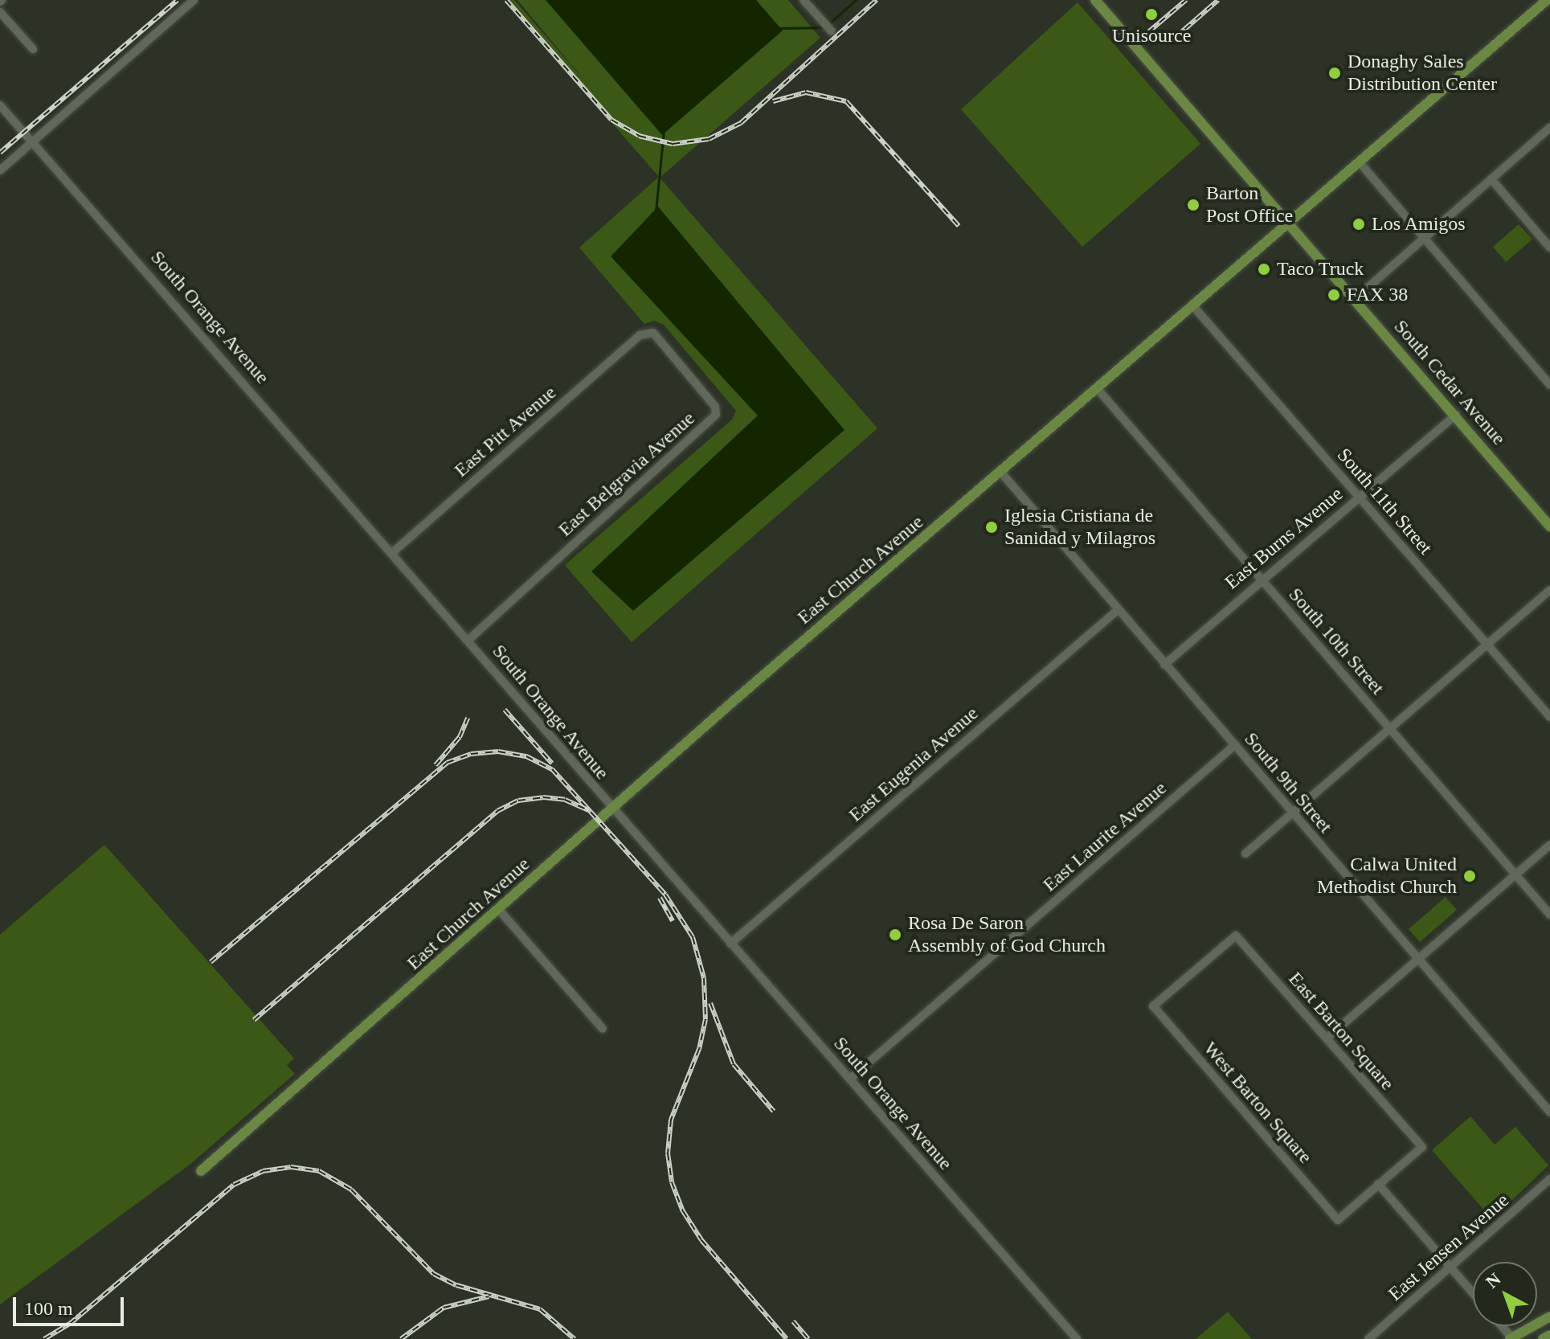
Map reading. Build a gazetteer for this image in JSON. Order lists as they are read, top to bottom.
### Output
{
  "streets": {
    "main road": ["South Cedar Avenue", "East Church Avenue"],
    "street": [
      "South Orange Avenue",
      "East Pitt Avenue",
      "East Belgravia Avenue",
      "South 11th Street",
      "East Burns Avenue",
      "South 10th Street",
      "East Eugenia Avenue",
      "South 9th Street",
      "East Laurite Avenue",
      "East Barton Square",
      "West Barton Square",
      "East Jensen Avenue"
    ]
  },
  "crossings": [
    ["South Orange Avenue", "East Pitt Avenue"],
    ["South Orange Avenue", "East Belgravia Avenue"],
    ["South Orange Avenue", "East Church Avenue"],
    ["South Orange Avenue", "East Eugenia Avenue"],
    ["South Orange Avenue", "East Laurite Avenue"],
    ["South Cedar Avenue", "East Burns Avenue"],
    ["South Cedar Avenue", "East Church Avenue"],
    ["East Pitt Avenue", "East Belgravia Avenue"],
    ["South 11th Street", "East Burns Avenue"],
    ["South 11th Street", "East Church Avenue"],
    ["East Burns Avenue", "South 10th Street"],
    ["East Burns Avenue", "South 9th Street"],
    ["East Church Avenue", "South 10th Street"],
    ["East Church Avenue", "South 9th Street"],
    ["East Eugenia Avenue", "South 9th Street"],
    ["South 9th Street", "East Laurite Avenue"],
    ["East Barton Square", "West Barton Square"]
  ],
  "places": [
    "Unisource",
    "Donaghy Sales Distribution Center",
    "Barton Post Office",
    "Los Amigos",
    "Taco Truck",
    "FAX 38",
    "Iglesia Cristiana de Sanidad y Milagros",
    "Calwa United Methodist Church",
    "Rosa De Saron Assembly of God Church"
  ],
  "scale_bar": "100 m",
  "north": "top left"
}
